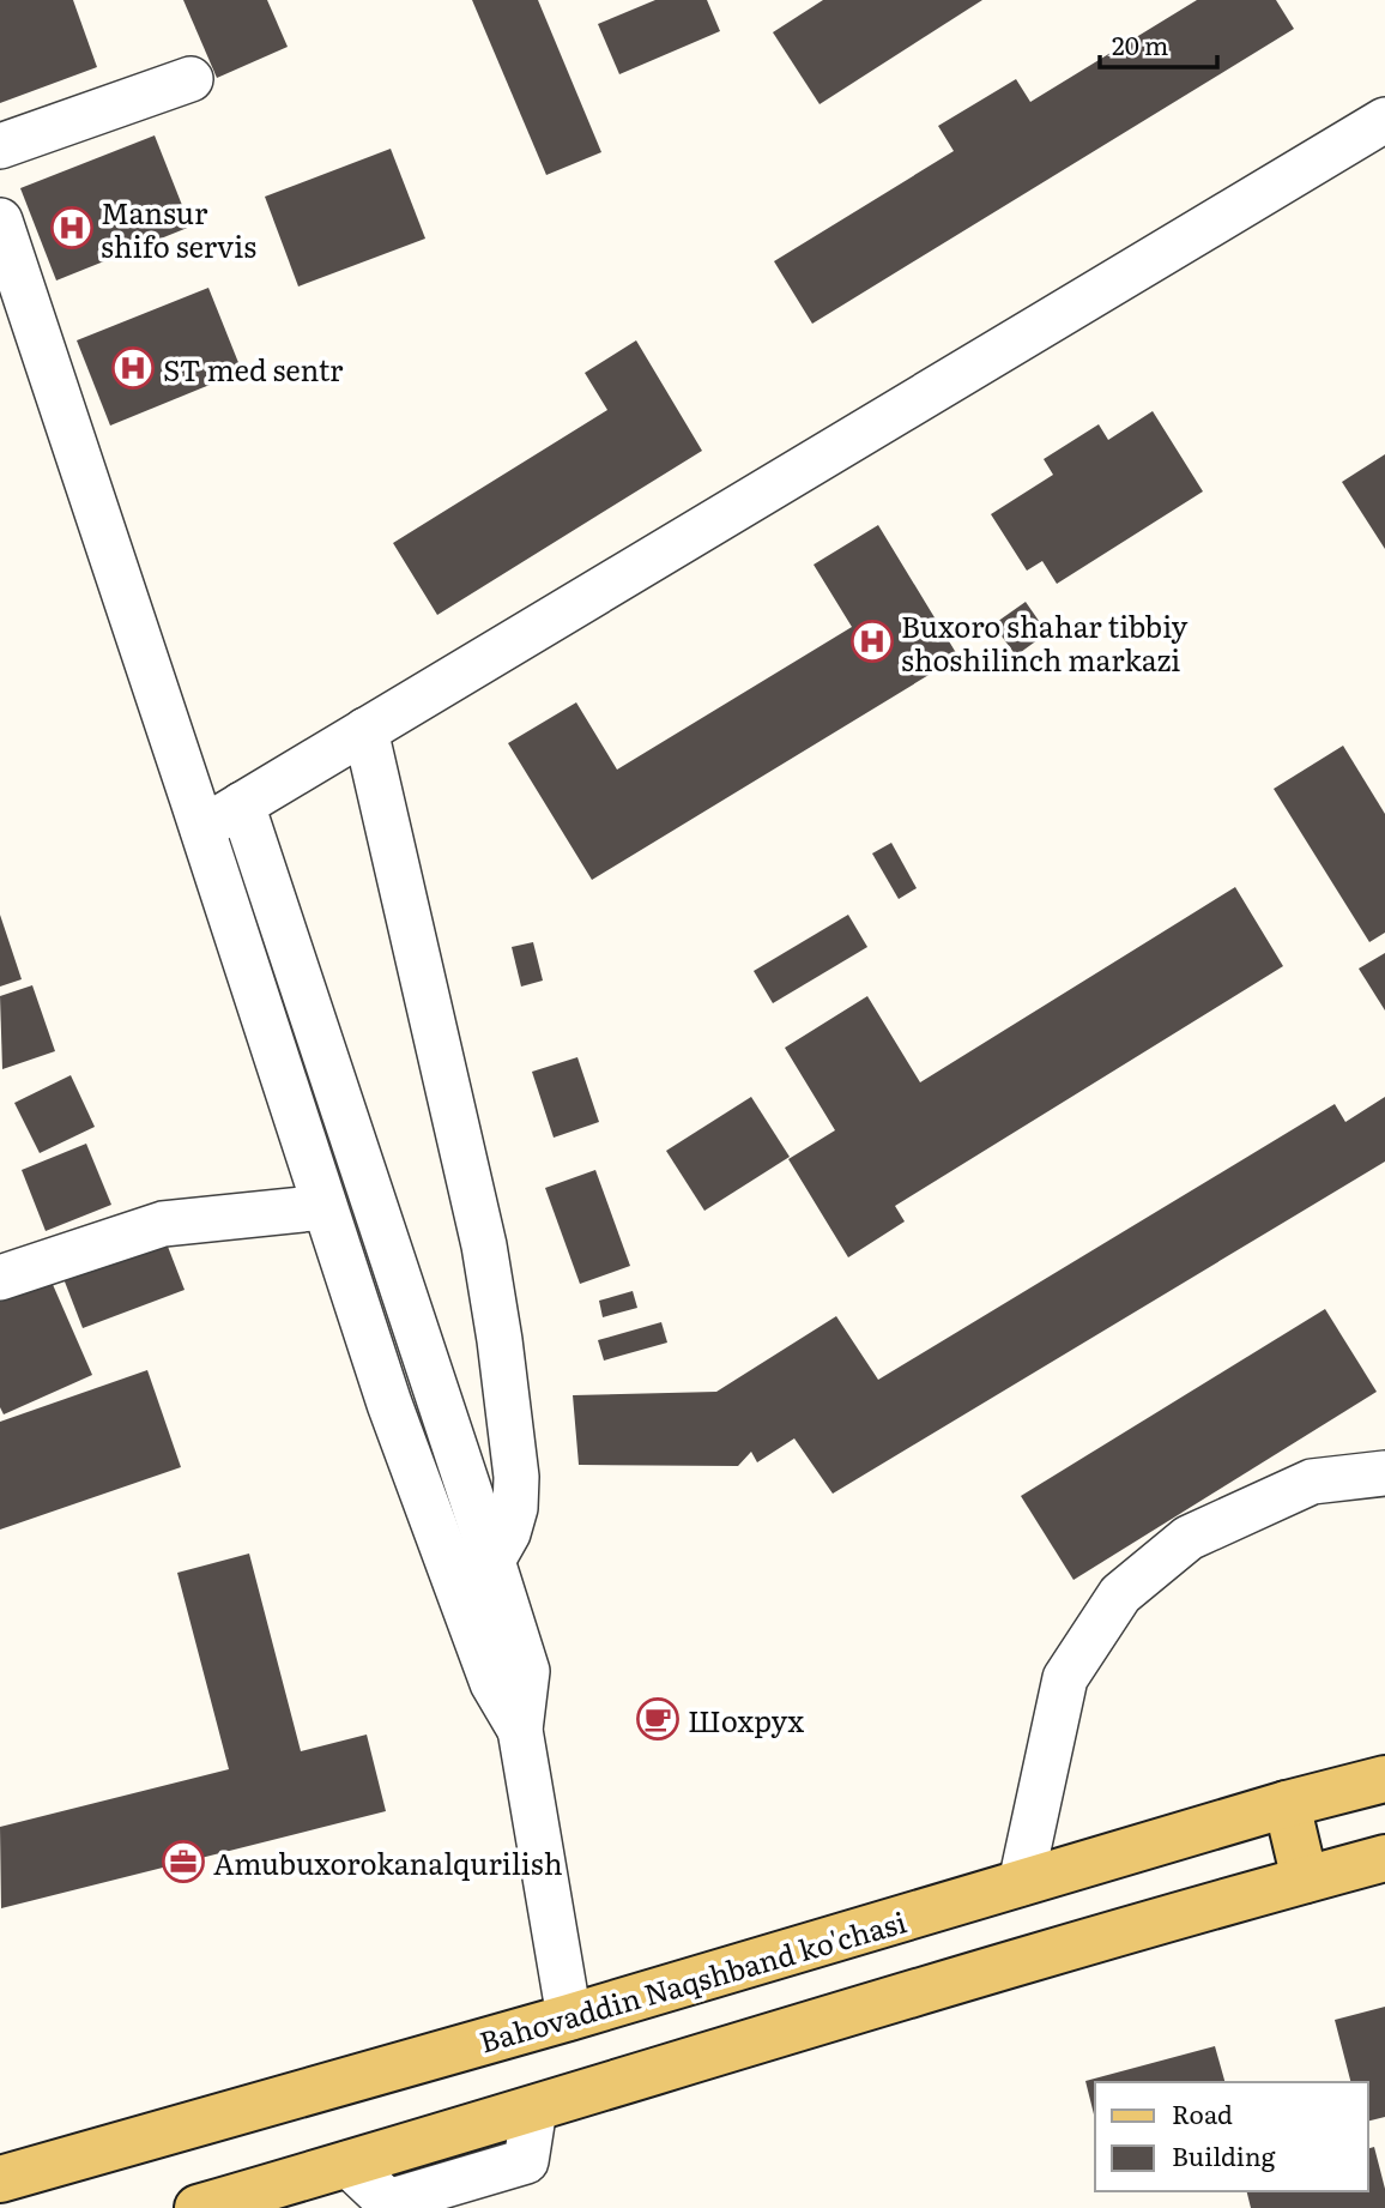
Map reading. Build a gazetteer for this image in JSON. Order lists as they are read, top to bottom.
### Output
{
  "streets": {
    "main road": ["Bahovaddin Naqshband ko'chasi"]
  },
  "places": {
    "hospital": ["Mansur shifo servis", "ST med sentr", "Buxoro shahar tibbiy shoshilinch markazi"],
    "cafe": ["Шохрух"],
    "office": ["Amubuxorokanalqurilish"]
  },
  "legend": ["Road", "Building"],
  "scale_bar": "20 m"
}
